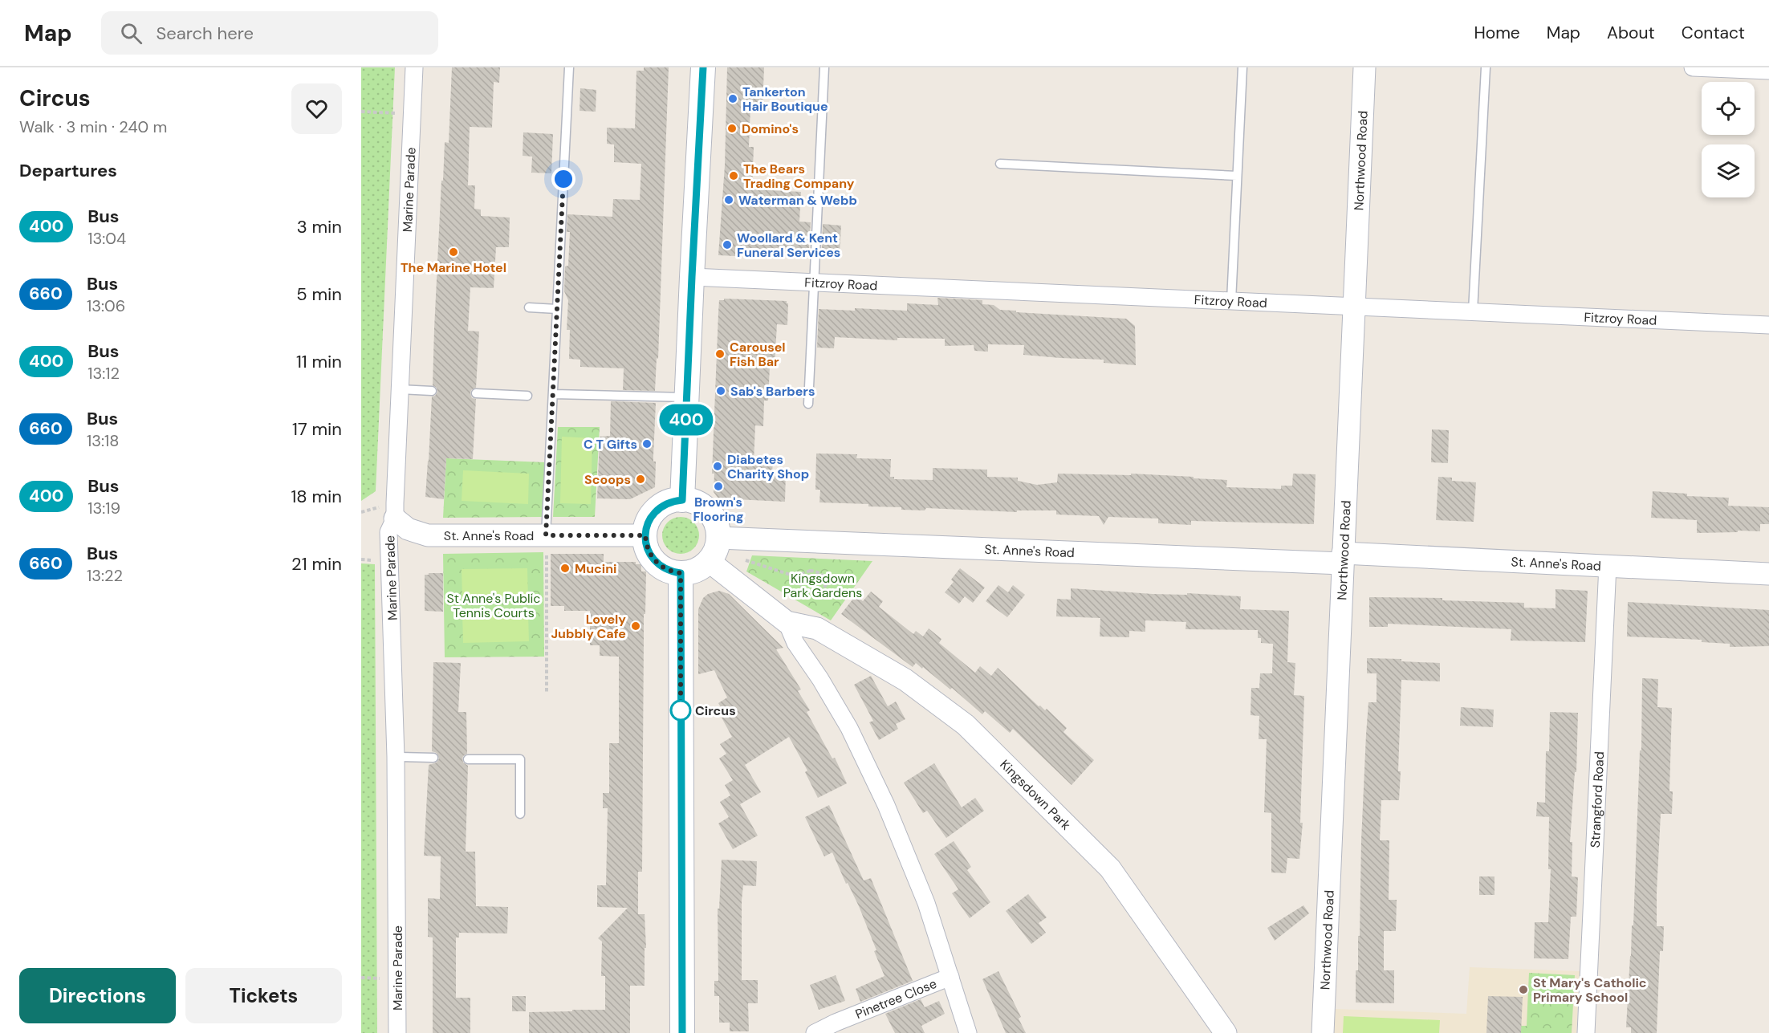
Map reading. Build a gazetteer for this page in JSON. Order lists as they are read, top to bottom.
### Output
{
  "streets": {
    "street": [
      "Northwood Road",
      "Marine Parade",
      "Fitzroy Road",
      "St. Anne's Road",
      "Kingsdown Park",
      "Strangford Road",
      "Pinetree Close"
    ]
  },
  "crossings": [
    ["Northwood Road", "Fitzroy Road"],
    ["Northwood Road", "St. Anne's Road"],
    ["Marine Parade", "St. Anne's Road"],
    ["St. Anne's Road", "Kingsdown Park"],
    ["St. Anne's Road", "Strangford Road"],
    ["Kingsdown Park", "Pinetree Close"]
  ],
  "parks": ["Kingsdown Park Gardens", "St Anne's Public Tennis Courts"],
  "places": [
    "Tankerton Hair Boutique",
    "Domino's",
    "The Bears Trading Company",
    "Waterman & Webb",
    "Woollard & Kent Funeral Services",
    "The Marine Hotel",
    "Carousel Fish Bar",
    "Sab's Barbers",
    "C T Gifts",
    "Diabetes Charity Shop",
    "Scoops",
    "Brown's Flooring",
    "Mucini",
    "Lovely Jubbly Cafe",
    "Circus",
    "St Mary's Catholic Primary School"
  ],
  "lines": ["bus line 400"],
  "page": {
    "header": "Map",
    "search": "Search here",
    "nav": [
      "Home",
      "Map",
      "About",
      "Contact"
    ],
    "heading": [
      ["Circus", "Walk · 3 min · 240 m"],
      "Departures"
    ],
    "on_map": "400",
    "list": [
      {
        "mark": "400",
        "name": "Bus",
        "note": "13:04",
        "value": "3 min"
      },
      {
        "mark": "660",
        "name": "Bus",
        "note": "13:06",
        "value": "5 min"
      },
      {
        "mark": "400",
        "name": "Bus",
        "note": "13:12",
        "value": "11 min"
      },
      {
        "mark": "660",
        "name": "Bus",
        "note": "13:18",
        "value": "17 min"
      },
      {
        "mark": "400",
        "name": "Bus",
        "note": "13:19",
        "value": "18 min"
      },
      {
        "mark": "660",
        "name": "Bus",
        "note": "13:22",
        "value": "21 min"
      }
    ],
    "buttons": ["Directions", "Tickets"]
  }
}
